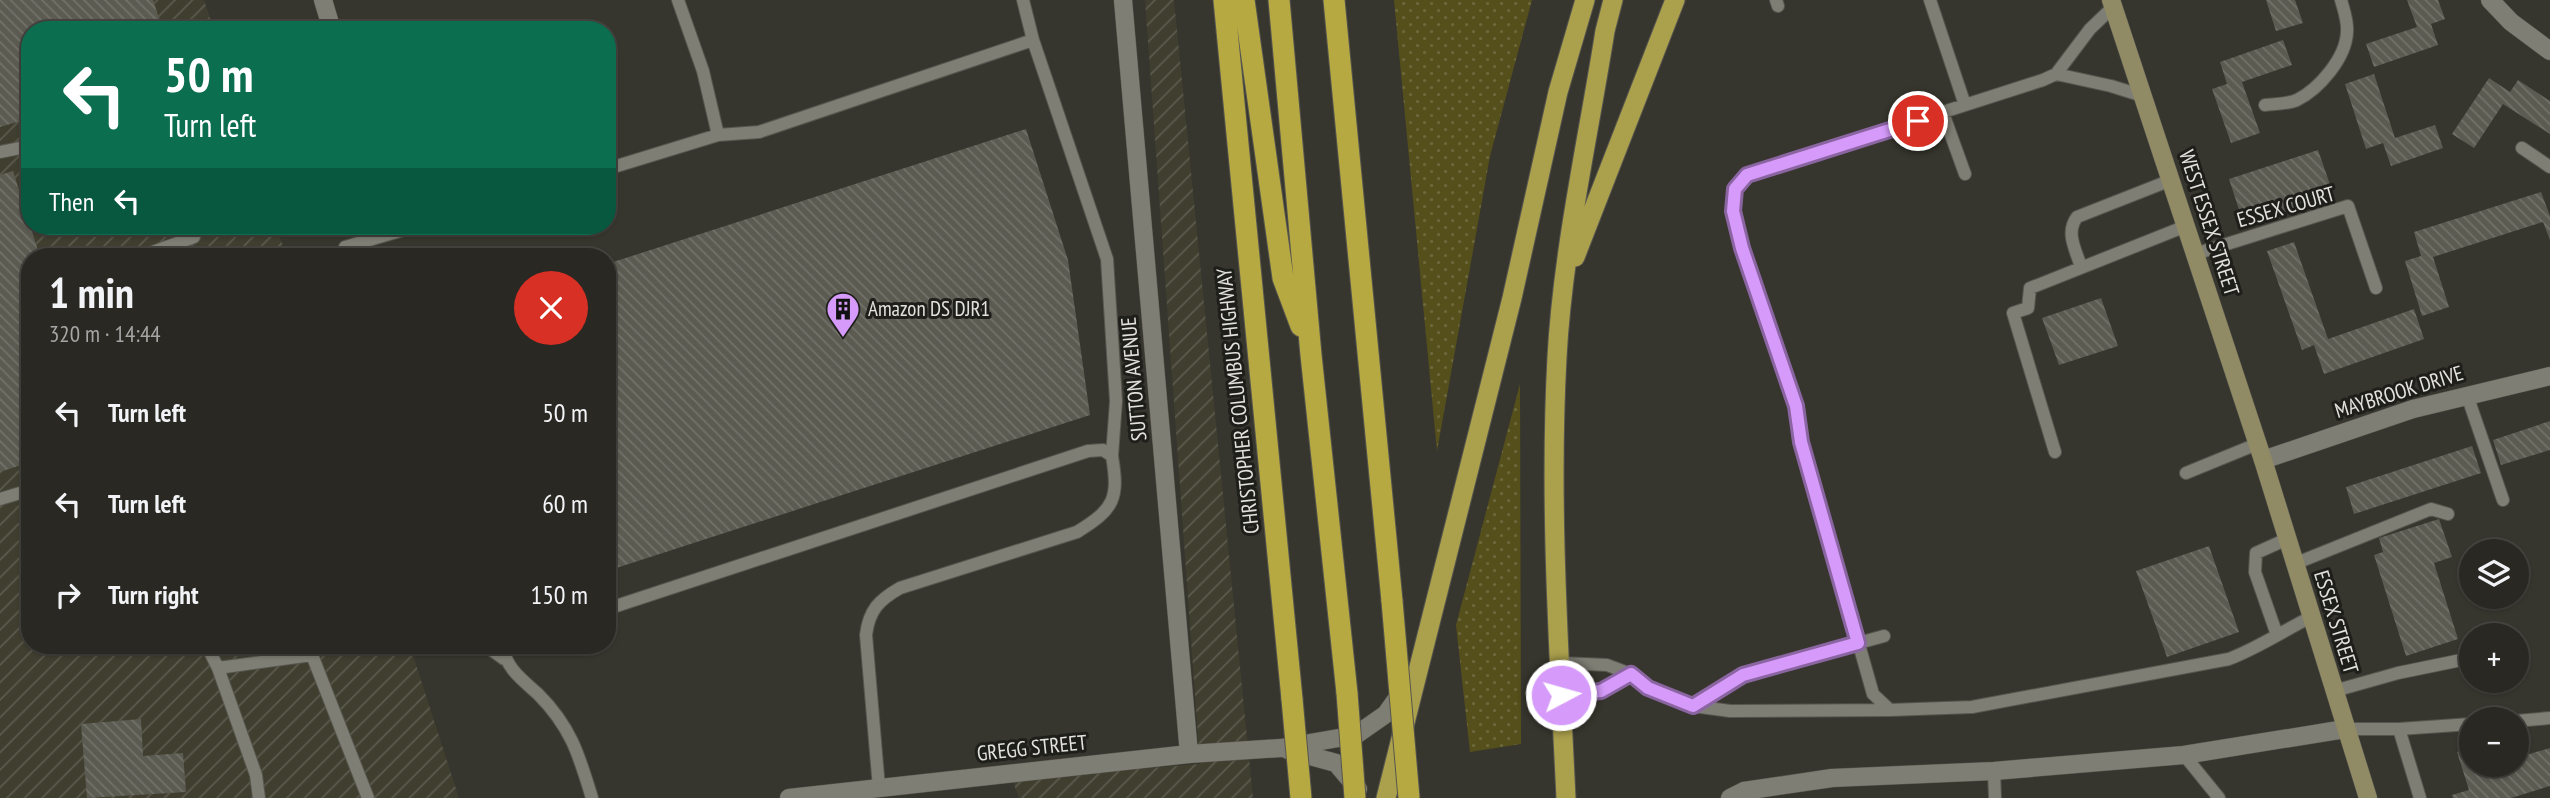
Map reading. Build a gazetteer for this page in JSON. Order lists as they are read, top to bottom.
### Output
{
  "streets": {
    "highway": ["CHRISTOPHER COLUMBUS HIGHWAY"],
    "main road": ["WEST ESSEX STREET", "ESSEX STREET"],
    "street": ["SUTTON AVENUE", "MAYBROOK DRIVE", "GREGG STREET"],
    "lane": ["ESSEX COURT"]
  },
  "crossings": [
    ["ESSEX COURT", "WEST ESSEX STREET"],
    ["WEST ESSEX STREET", "MAYBROOK DRIVE"],
    ["WEST ESSEX STREET", "ESSEX STREET"],
    ["SUTTON AVENUE", "GREGG STREET"],
    ["MAYBROOK DRIVE", "ESSEX STREET"]
  ],
  "places": {
    "building": ["Amazon DS DJR1"]
  },
  "page": {
    "turn": ["50 m", "Turn left"],
    "then": "Then",
    "heading": ["1 min", "320 m · 14:44"],
    "list": [
      {
        "name": "Turn left",
        "value": "50 m"
      },
      {
        "name": "Turn left",
        "value": "60 m"
      },
      {
        "name": "Turn right",
        "value": "150 m"
      }
    ],
    "map_buttons": ["+", "−"]
  }
}
